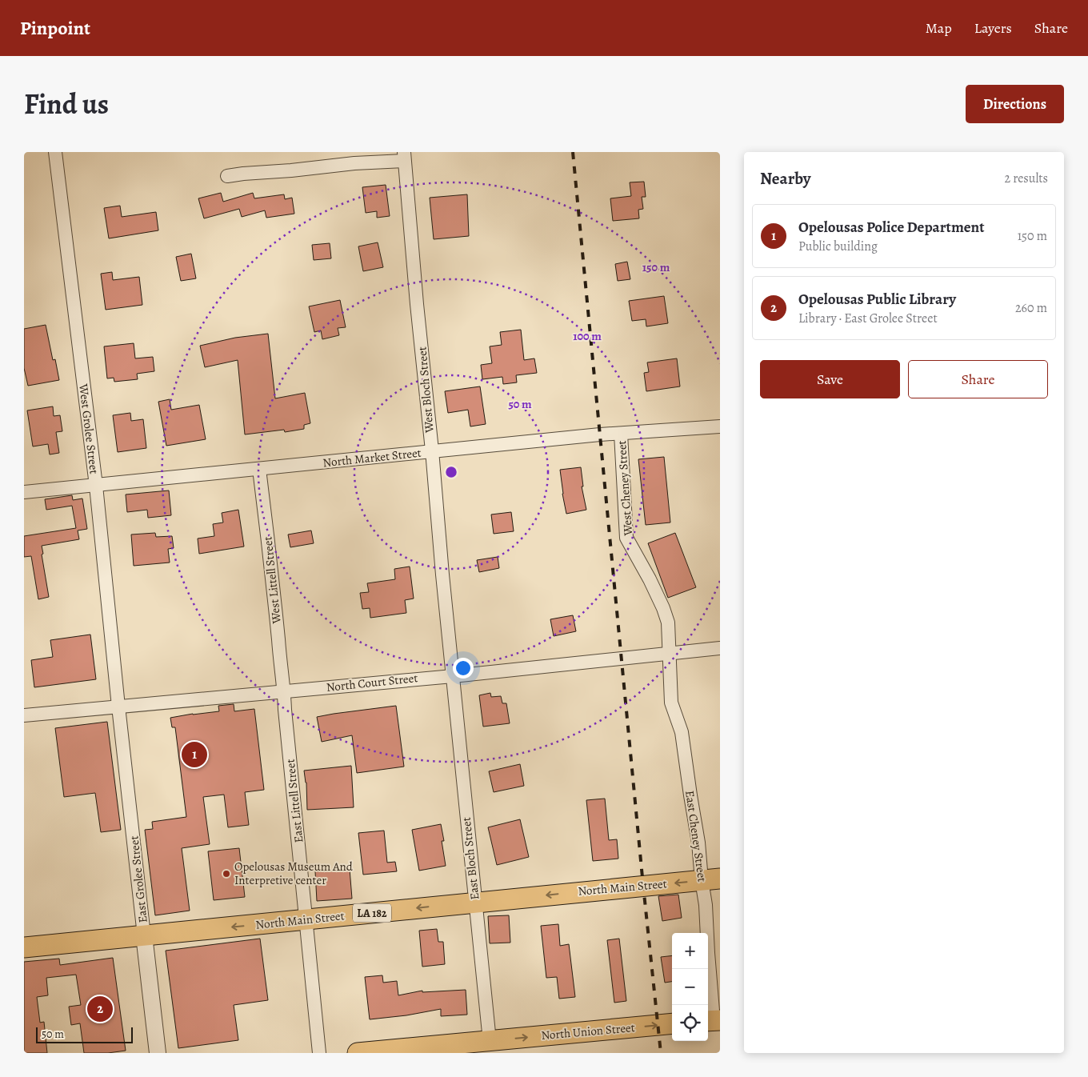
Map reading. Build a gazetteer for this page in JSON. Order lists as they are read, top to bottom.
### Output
{
  "streets": {
    "main road": ["North Main Street", "LA 182", "North Union Street"],
    "street": [
      "West Bloch Street",
      "West Grolee Street",
      "North Market Street",
      "West Cheney Street",
      "West Littell Street",
      "North Court Street",
      "East Littell Street",
      "East Cheney Street",
      "East Bloch Street",
      "East Grolee Street"
    ]
  },
  "crossings": [
    ["West Bloch Street", "North Market Street"],
    ["West Bloch Street", "North Court Street"],
    ["West Bloch Street", "East Bloch Street"],
    ["West Grolee Street", "North Market Street"],
    ["West Grolee Street", "North Court Street"],
    ["West Grolee Street", "East Grolee Street"],
    ["North Market Street", "West Cheney Street"],
    ["North Market Street", "West Littell Street"],
    ["West Cheney Street", "North Court Street"],
    ["West Cheney Street", "East Cheney Street"],
    ["West Littell Street", "North Court Street"],
    ["West Littell Street", "East Littell Street"],
    ["North Court Street", "East Littell Street"],
    ["North Court Street", "East Cheney Street"],
    ["North Court Street", "East Bloch Street"],
    ["North Court Street", "East Grolee Street"],
    ["East Littell Street", "North Main Street"],
    ["East Cheney Street", "North Main Street"],
    ["East Bloch Street", "North Main Street"],
    ["East Bloch Street", "North Union Street"],
    ["East Grolee Street", "North Main Street"]
  ],
  "one_way": ["North Main Street", "North Union Street"],
  "places": ["Opelousas Museum And Interpretive center"],
  "scale_bar": "50 m",
  "page": {
    "header": "Pinpoint",
    "nav": ["Map", "Layers", "Share"],
    "title": "Find us",
    "buttons": [
      "Directions",
      ["Save", "Share"]
    ],
    "heading": ["Nearby", "2 results"],
    "list": [
      {
        "mark": "1",
        "name": "Opelousas Police Department",
        "note": "Public building",
        "value": "150 m"
      },
      {
        "mark": "2",
        "name": "Opelousas Public Library",
        "note": "Library · East Grolee Street",
        "value": "260 m"
      }
    ],
    "pins": ["1", "2"],
    "map_buttons": ["+", "−"],
    "scale": "50 m"
  },
  "rings": ["150 m", "100 m", "50 m"]
}
